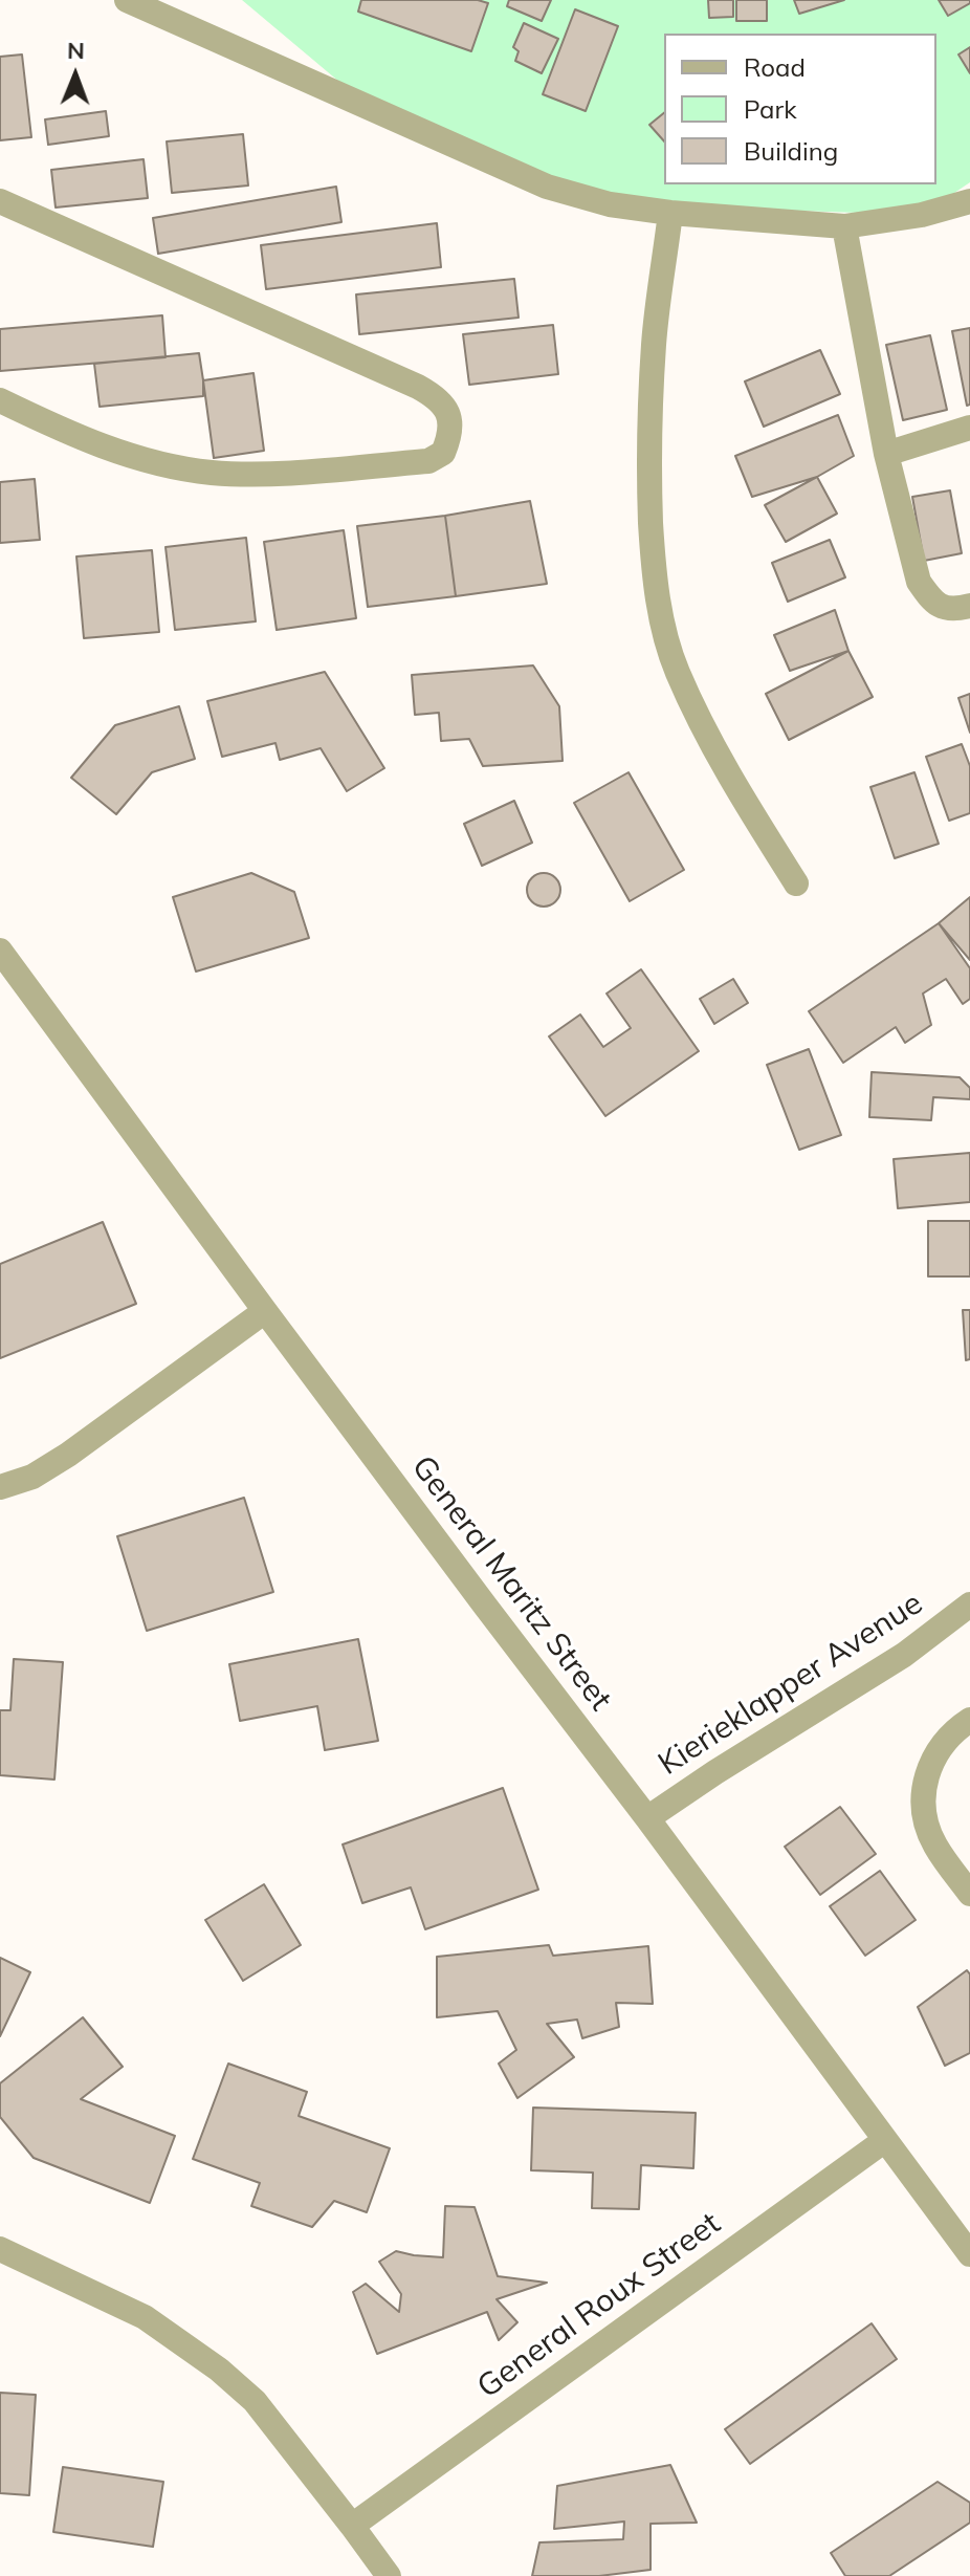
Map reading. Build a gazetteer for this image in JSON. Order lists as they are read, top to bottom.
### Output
{
  "streets": {
    "street": ["General Maritz Street", "Kierieklapper Avenue", "General Roux Street"]
  },
  "crossings": [
    ["General Maritz Street", "Kierieklapper Avenue"],
    ["General Maritz Street", "General Roux Street"]
  ],
  "legend": ["Road", "Park", "Building"],
  "north": "top"
}
